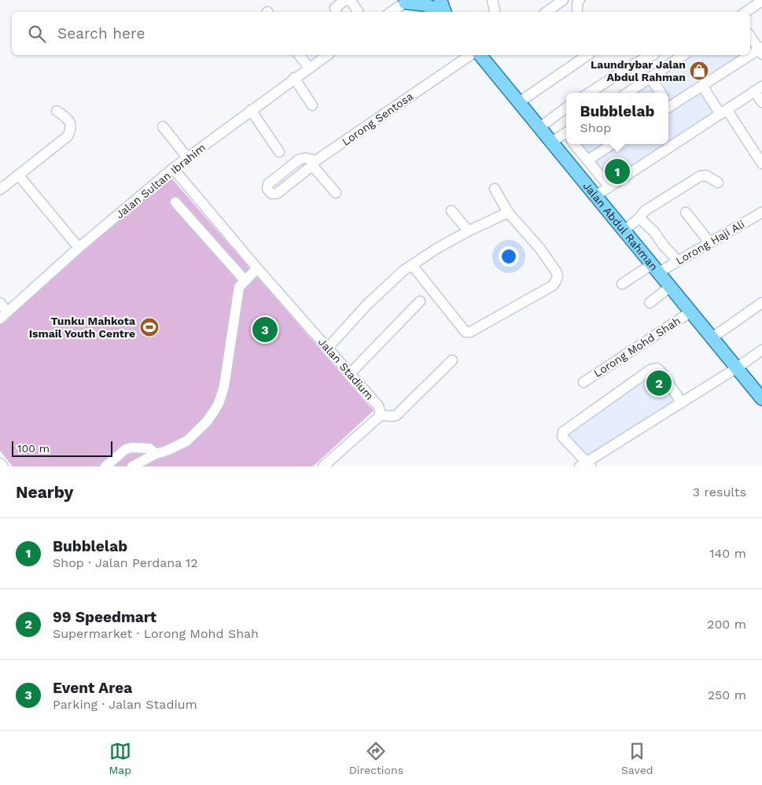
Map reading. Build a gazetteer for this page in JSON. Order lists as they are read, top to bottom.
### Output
{
  "streets": {
    "main road": ["Jalan Abdul Rahman"],
    "street": [
      "Lorong Sentosa",
      "Jalan Sultan Ibrahim",
      "Lorong Haji Ali",
      "Lorong Mohd Shah",
      "Jalan Stadium"
    ]
  },
  "crossings": [
    ["Jalan Sultan Ibrahim", "Jalan Stadium"],
    ["Jalan Abdul Rahman", "Lorong Haji Ali"],
    ["Jalan Abdul Rahman", "Lorong Mohd Shah"]
  ],
  "places": {
    "shop": ["Laundrybar Jalan Abdul Rahman"],
    "sports": ["Tunku Mahkota Ismail Youth Centre"]
  },
  "scale_bar": "100 m",
  "page": {
    "search": "Search here",
    "popup": ["Bubblelab", "Shop"],
    "pins": ["1", "3", "2"],
    "scale": "100 m",
    "heading": ["Nearby", "3 results"],
    "list": [
      {
        "mark": "1",
        "name": "Bubblelab",
        "note": "Shop · Jalan Perdana 12",
        "value": "140 m"
      },
      {
        "mark": "2",
        "name": "99 Speedmart",
        "note": "Supermarket · Lorong Mohd Shah",
        "value": "200 m"
      },
      {
        "mark": "3",
        "name": "Event Area",
        "note": "Parking · Jalan Stadium",
        "value": "250 m"
      }
    ],
    "nav": ["Map", "Directions", "Saved"]
  }
}
